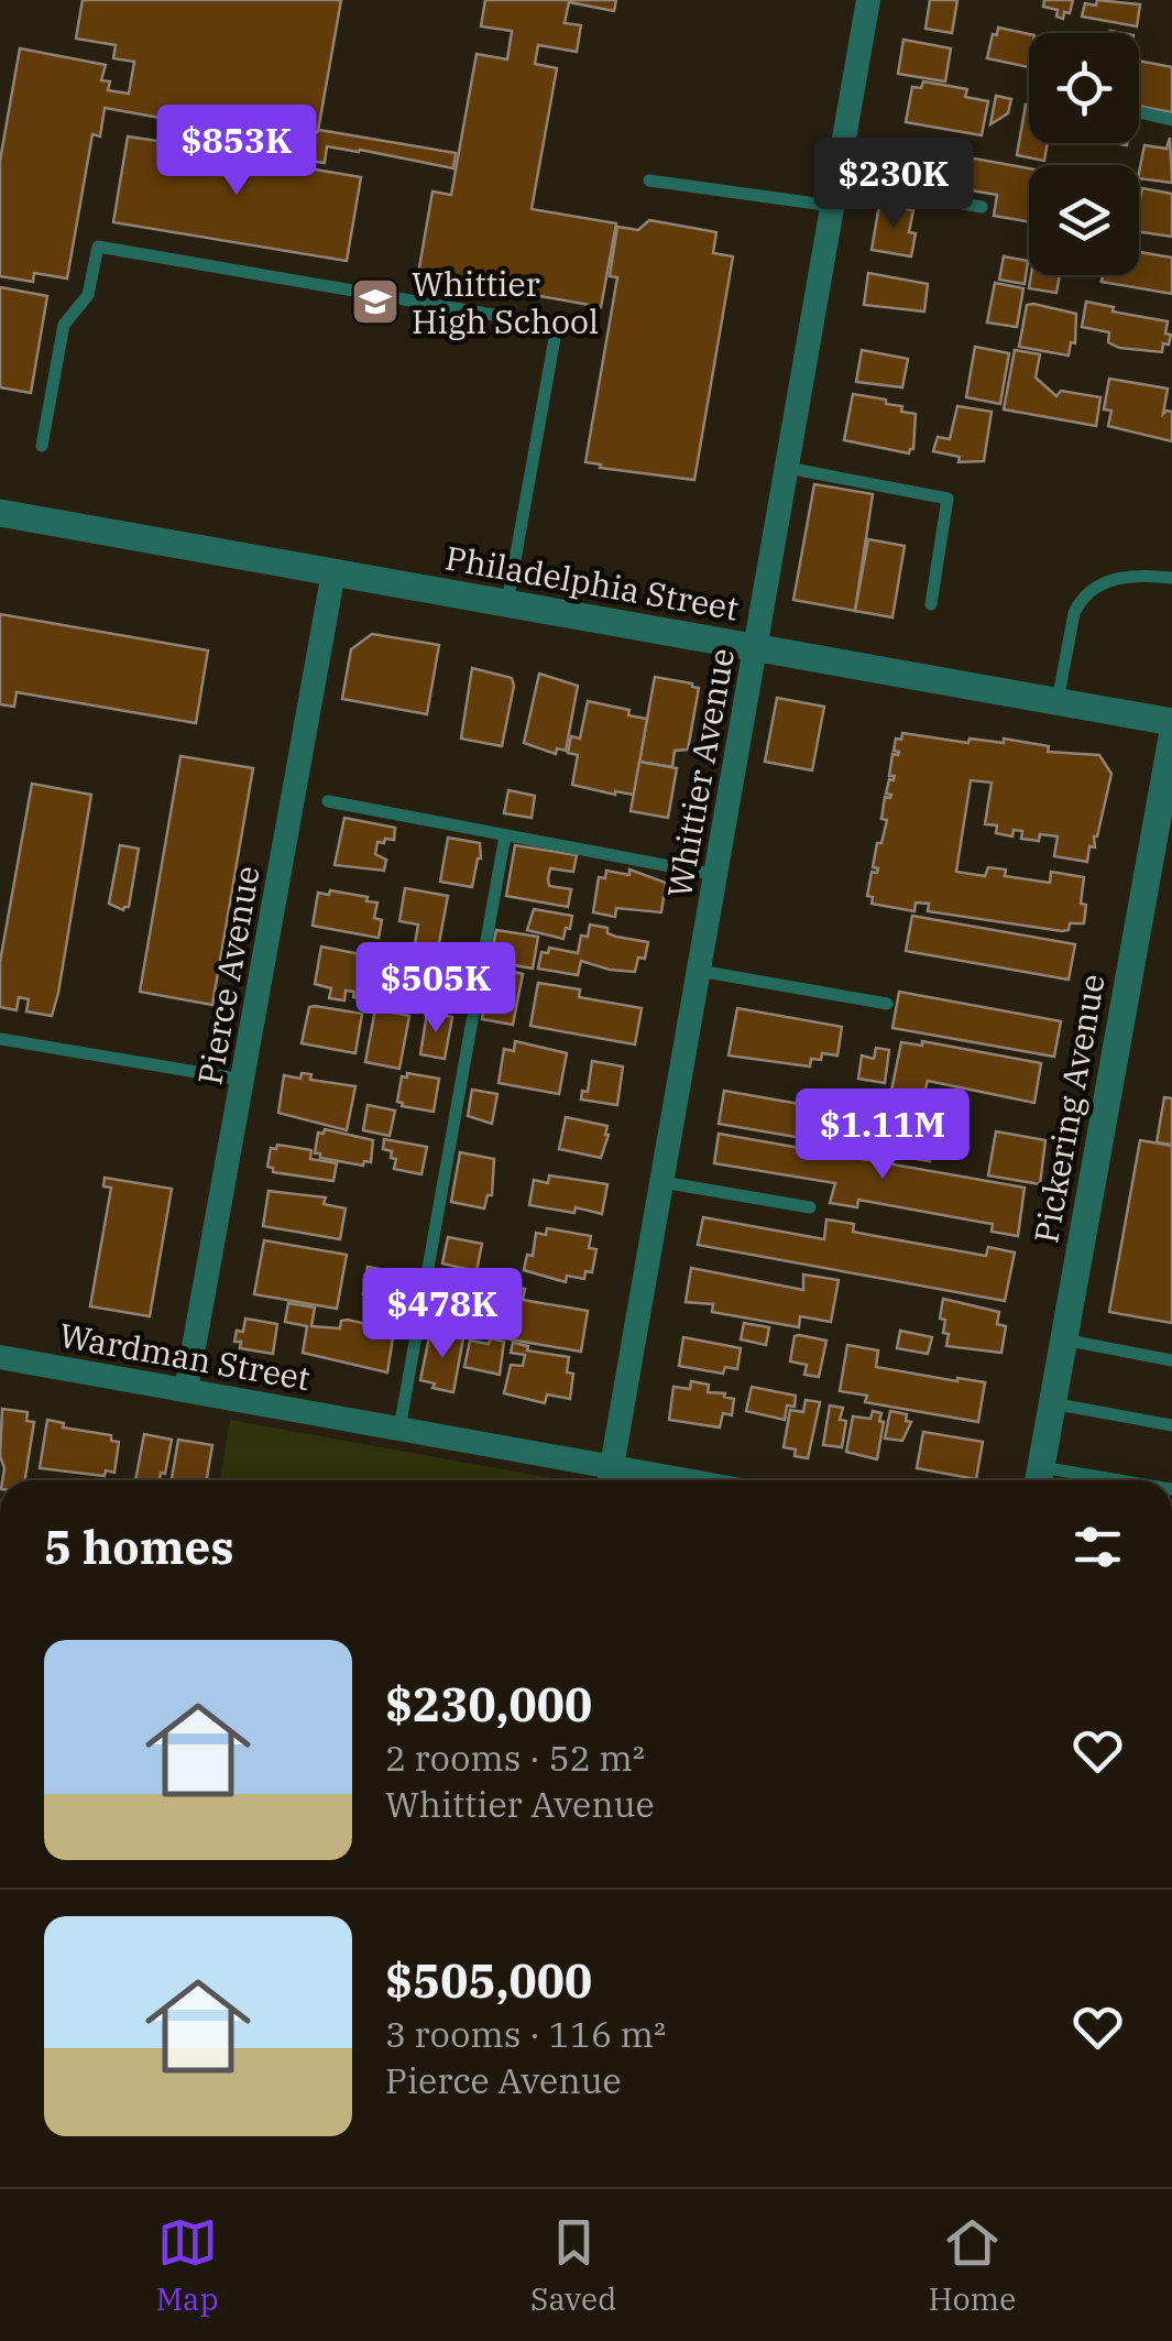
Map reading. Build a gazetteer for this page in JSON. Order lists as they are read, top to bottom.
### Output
{
  "streets": {
    "street": [
      "Philadelphia Street",
      "Whittier Avenue",
      "Pierce Avenue",
      "Pickering Avenue",
      "Wardman Street"
    ]
  },
  "crossings": [
    ["Philadelphia Street", "Whittier Avenue"],
    ["Philadelphia Street", "Pierce Avenue"],
    ["Whittier Avenue", "Wardman Street"],
    ["Pierce Avenue", "Wardman Street"]
  ],
  "places": {
    "school or university": ["Whittier High School"]
  },
  "page": {
    "price": [
      "$853K",
      "$230K",
      "$505K",
      "$1.11M",
      "$478K"
    ],
    "heading": "5 homes",
    "list": [
      {
        "name": "$230,000",
        "note": "2 rooms · 52 m² · Whittier Avenue"
      },
      {
        "name": "$505,000",
        "note": "3 rooms · 116 m² · Pierce Avenue"
      }
    ],
    "tabs": ["Map", "Saved", "Home"]
  }
}
